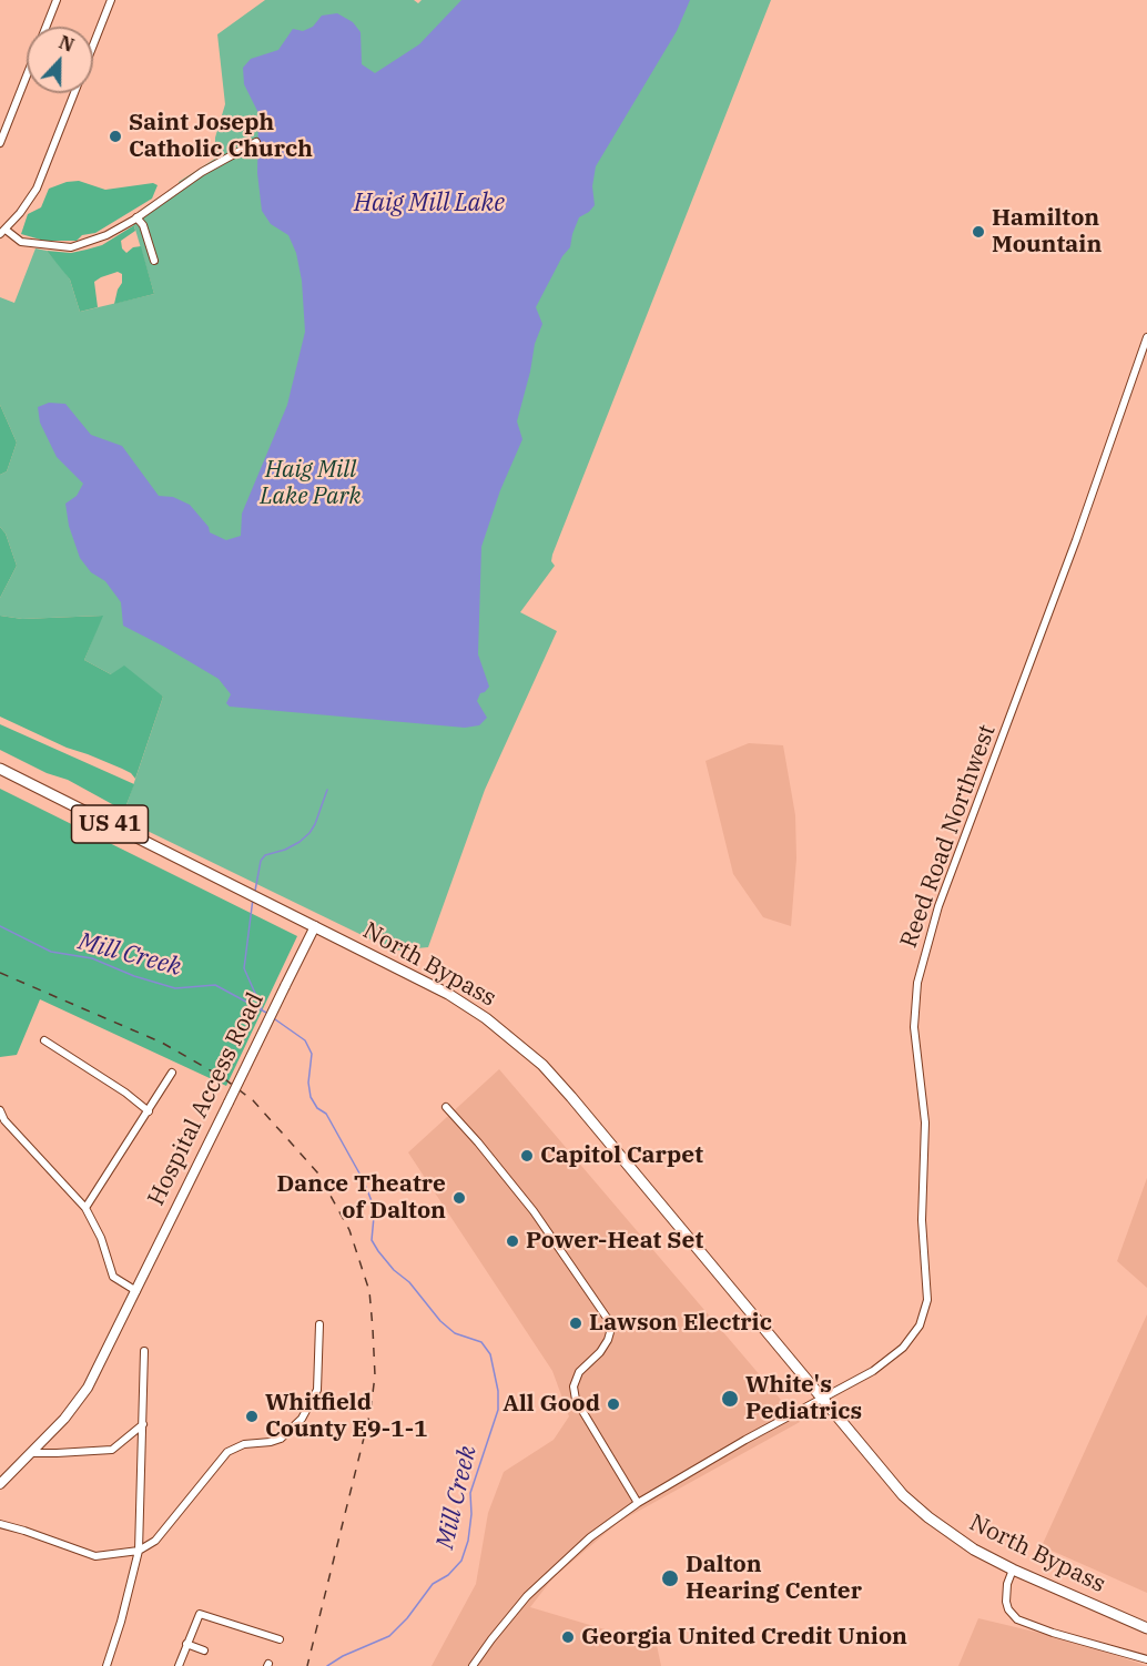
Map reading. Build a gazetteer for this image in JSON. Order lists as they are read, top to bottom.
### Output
{
  "streets": {
    "highway": ["US 41", "North Bypass"],
    "main road": ["Hospital Access Road"],
    "street": ["Reed Road Northwest"]
  },
  "crossings": [
    ["Reed Road Northwest", "North Bypass"],
    ["North Bypass", "Hospital Access Road"]
  ],
  "water": ["Haig Mill Lake", "Mill Creek"],
  "parks": ["Haig Mill Lake Park"],
  "places": [
    "Saint Joseph Catholic Church",
    "Hamilton Mountain",
    "Capitol Carpet",
    "Dance Theatre of Dalton",
    "Power-Heat Set",
    "Lawson Electric",
    "White's Pediatrics",
    "All Good",
    "Whitfield County E9-1-1",
    "Dalton Hearing Center",
    "Georgia United Credit Union"
  ],
  "north": "top"
}
